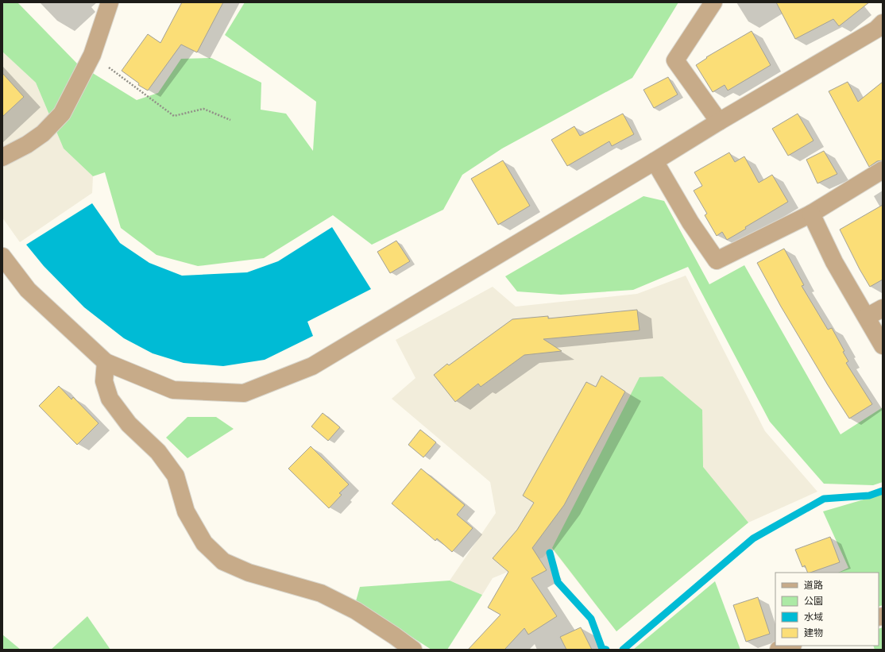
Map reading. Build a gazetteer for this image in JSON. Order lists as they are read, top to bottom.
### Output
{
  "legend": [
    "道路",
    "公園",
    "水域",
    "建物"
  ]
}
